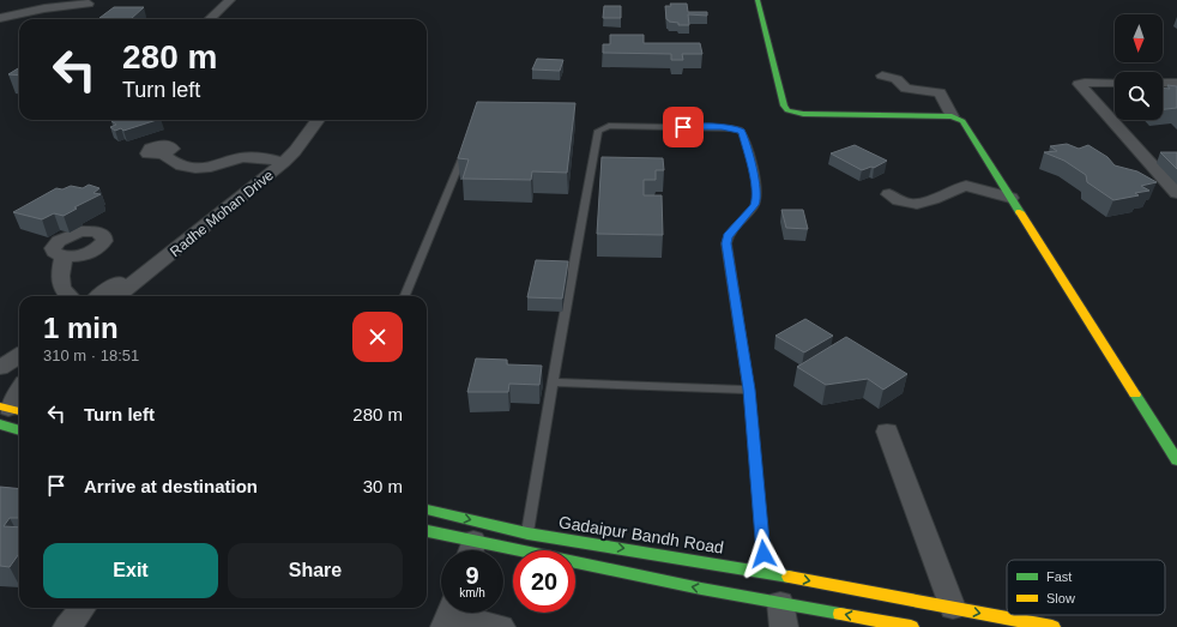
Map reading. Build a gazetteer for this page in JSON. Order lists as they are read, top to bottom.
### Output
{
  "streets": {
    "street": ["Radhe Mohan Drive", "Gadaipur Bandh Road"]
  },
  "legend": ["Fast", "Slow"],
  "north": "bottom",
  "page": {
    "turn": ["280 m", "Turn left"],
    "heading": ["1 min", "310 m · 18:51"],
    "list": [
      {
        "name": "Turn left",
        "value": "280 m"
      },
      {
        "name": "Arrive at destination",
        "value": "30 m"
      }
    ],
    "buttons": ["Exit", "Share"],
    "speed": "9 km/h",
    "limit": "20"
  }
}
